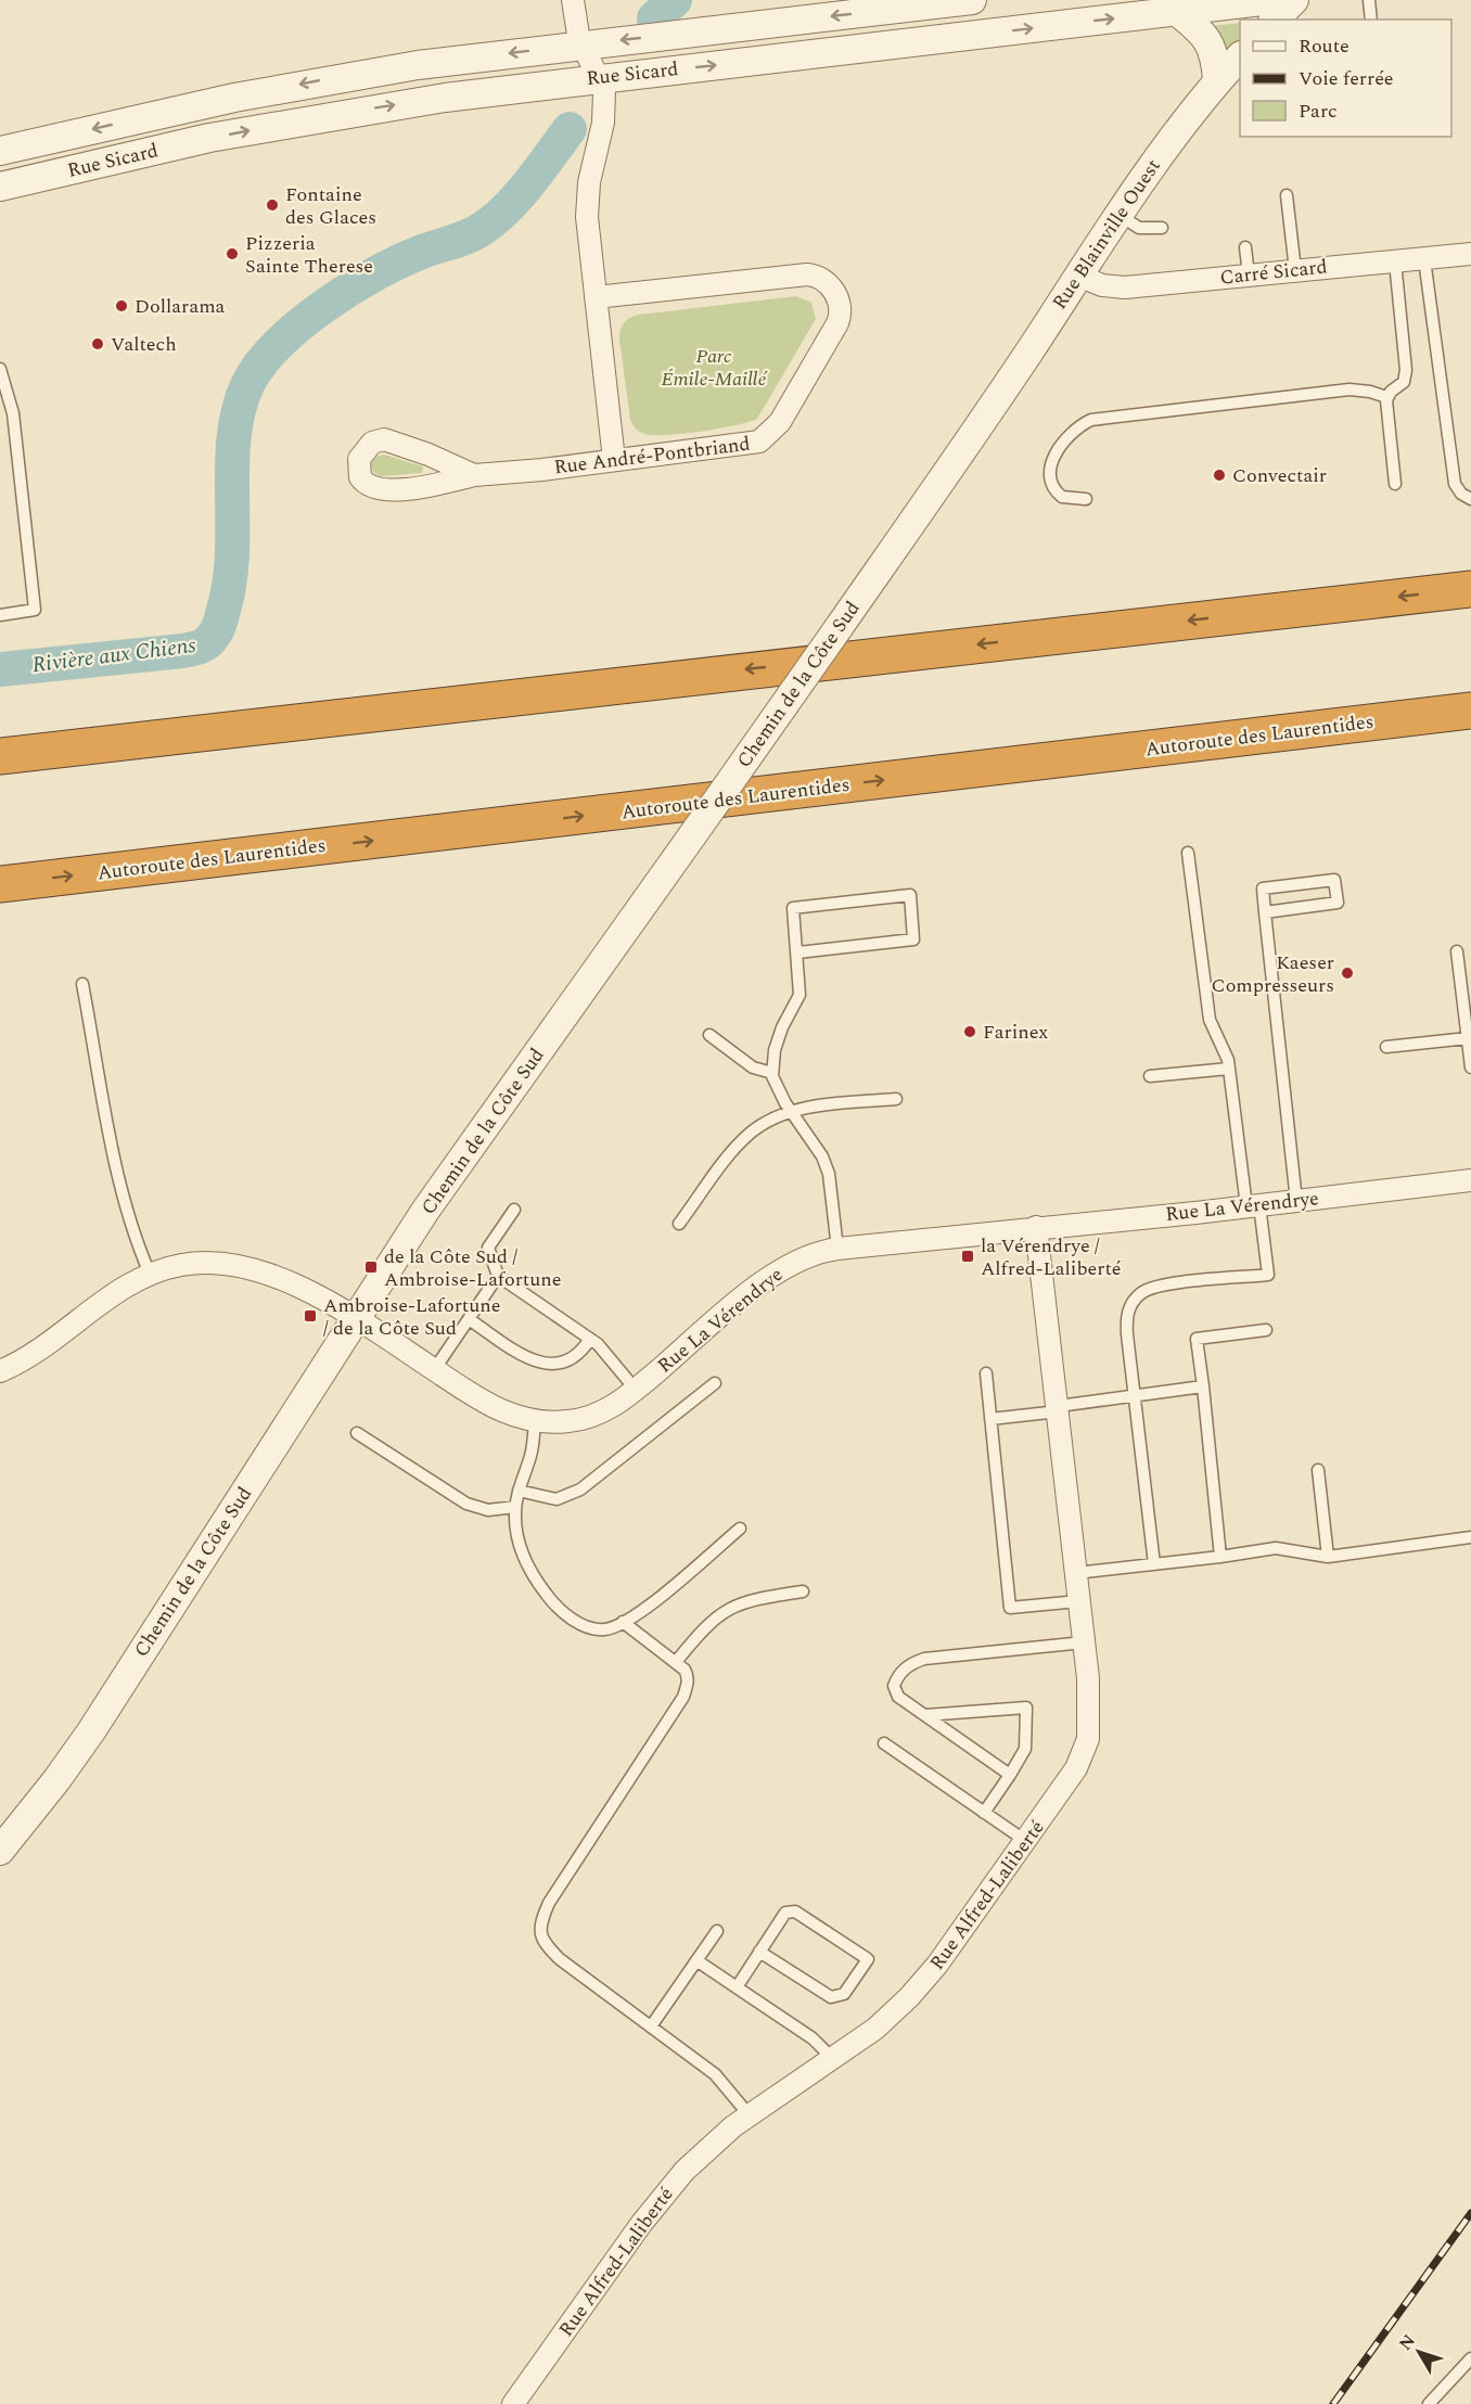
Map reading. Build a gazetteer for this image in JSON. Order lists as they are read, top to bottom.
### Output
{
  "streets": {
    "highway": ["Autoroute des Laurentides"],
    "street": [
      "Rue Sicard",
      "Rue Blainville Ouest",
      "Carré Sicard",
      "Rue André-Pontbriand",
      "Chemin de la Côte Sud",
      "Rue La Vérendrye",
      "Rue Alfred-Laliberté"
    ]
  },
  "crossings": [
    ["Rue Blainville Ouest", "Carré Sicard"],
    ["Rue Blainville Ouest", "Chemin de la Côte Sud"],
    ["Chemin de la Côte Sud", "Rue La Vérendrye"],
    ["Rue La Vérendrye", "Rue Alfred-Laliberté"]
  ],
  "water": ["Rivière aux Chiens"],
  "parks": ["Parc Émile-Maillé"],
  "places": {
    "other": [
      "Fontaine des Glaces",
      "Pizzeria Sainte Therese",
      "Dollarama",
      "Valtech",
      "Convectair",
      "Kaeser Compresseurs",
      "Farinex"
    ],
    "transit": ["la Vérendrye / Alfred-Laliberté", "de la Côte Sud / Ambroise-Lafortune", "Ambroise-Lafortune / de la Côte Sud"]
  },
  "legend": ["Route", "Voie ferrée", "Parc"],
  "north": "top left"
}
